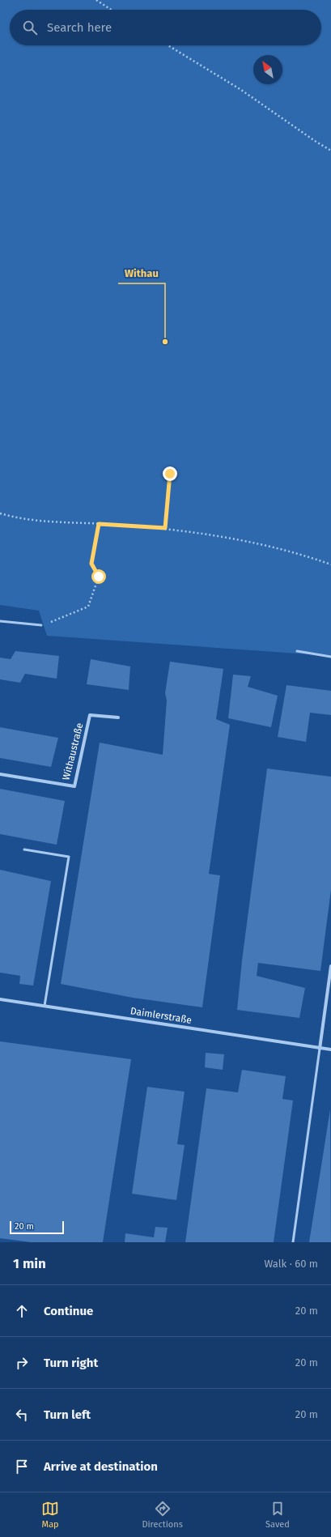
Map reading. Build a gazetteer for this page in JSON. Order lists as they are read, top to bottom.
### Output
{
  "streets": {
    "street": ["Withaustraße", "Daimlerstraße"]
  },
  "places": ["Withau"],
  "scale_bar": "20 m",
  "north": "top left",
  "page": {
    "search": "Search here",
    "scale": "20 m",
    "heading": ["1 min", "Walk · 60 m"],
    "list": [
      ["Continue", "20 m"],
      ["Turn right", "20 m"],
      ["Turn left", "20 m"],
      "Arrive at destination"
    ],
    "nav": ["Map", "Directions", "Saved"]
  }
}
